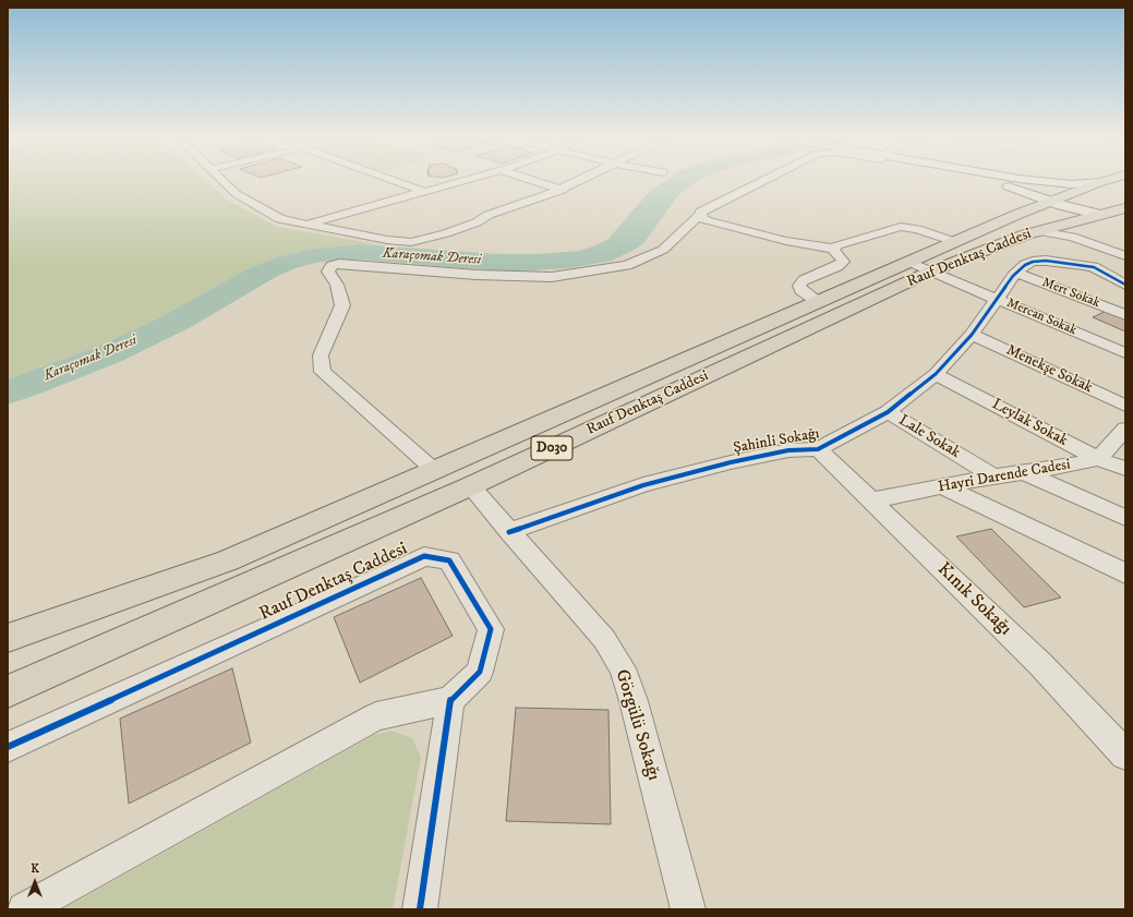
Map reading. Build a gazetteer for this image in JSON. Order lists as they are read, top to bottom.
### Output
{
  "streets": {
    "main road": ["Rauf Denktaş Caddesi", "D030"],
    "street": [
      "Mert Sokak",
      "Mercan Sokak",
      "Menekşe Sokak",
      "Leylak Sokak",
      "Lale Sokak",
      "Şahinli Sokağı",
      "Hayri Darende Cadesi",
      "Kınık Sokağı",
      "Görgülü Sokağı"
    ]
  },
  "crossings": [
    ["Rauf Denktaş Caddesi", "Mercan Sokak"],
    ["Rauf Denktaş Caddesi", "Görgülü Sokağı"],
    ["Mert Sokak", "Şahinli Sokağı"],
    ["Mercan Sokak", "Şahinli Sokağı"],
    ["Menekşe Sokak", "Şahinli Sokağı"],
    ["Leylak Sokak", "Şahinli Sokağı"],
    ["Leylak Sokak", "Hayri Darende Cadesi"],
    ["Lale Sokak", "Şahinli Sokağı"],
    ["Lale Sokak", "Hayri Darende Cadesi"],
    ["Şahinli Sokağı", "Kınık Sokağı"],
    ["Şahinli Sokağı", "Görgülü Sokağı"],
    ["Hayri Darende Cadesi", "Kınık Sokağı"]
  ],
  "water": ["Karaçomak Deresi"],
  "north": "top"
}
